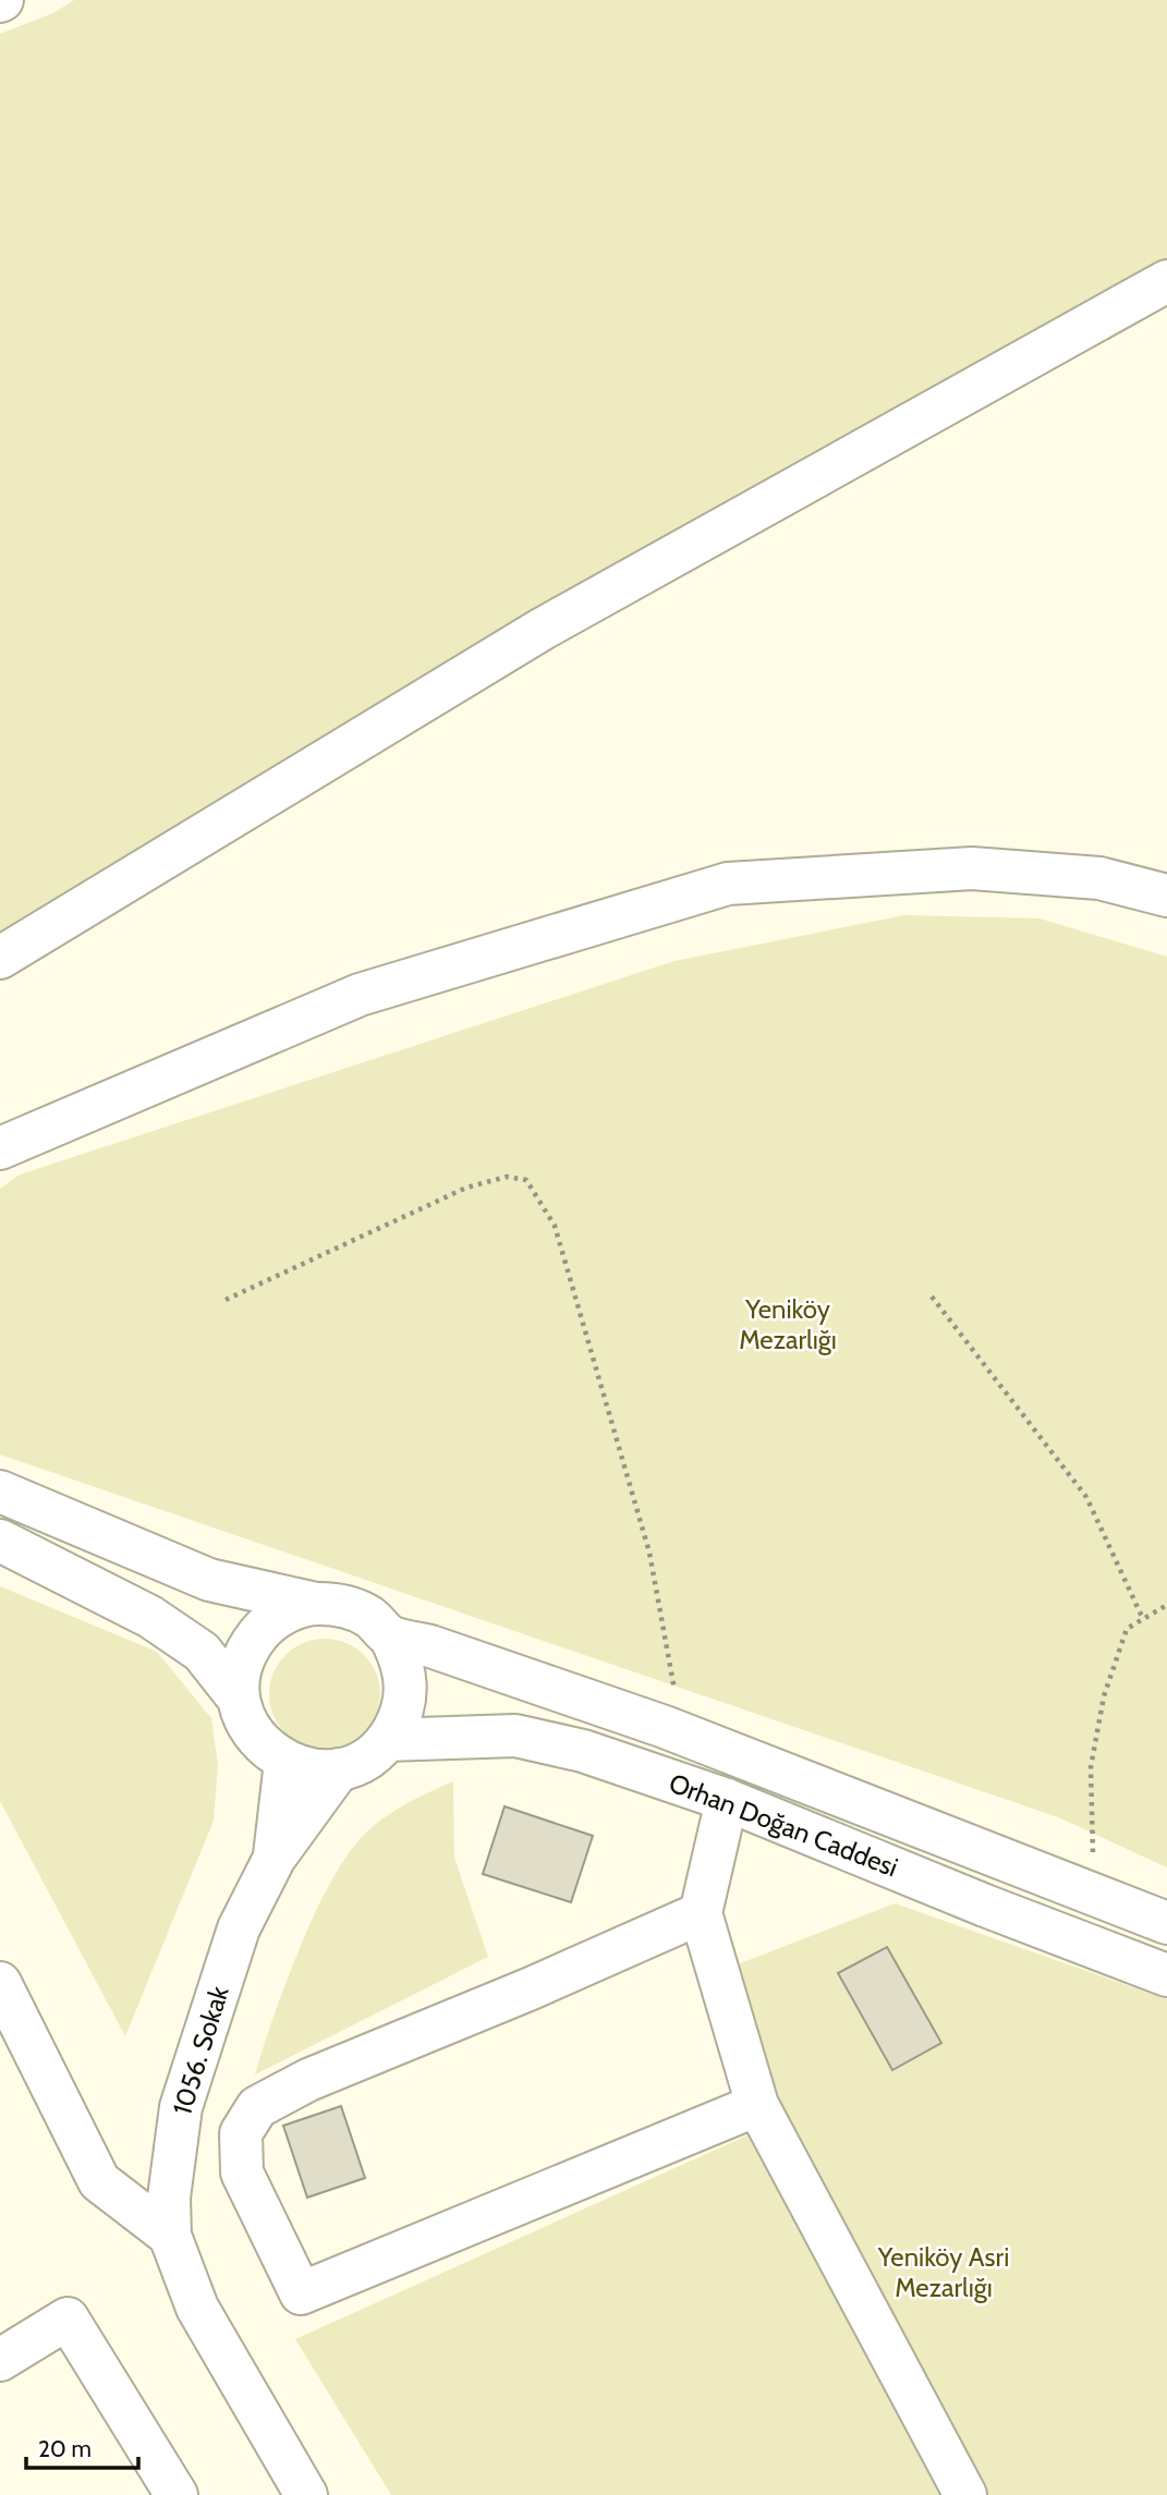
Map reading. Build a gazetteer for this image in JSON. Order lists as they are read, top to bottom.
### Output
{
  "streets": {
    "street": ["Orhan Doğan Caddesi", "1056. Sokak"]
  },
  "parks": ["Yeniköy Mezarlığı", "Yeniköy Asri Mezarlığı"],
  "scale_bar": "20 m"
}
